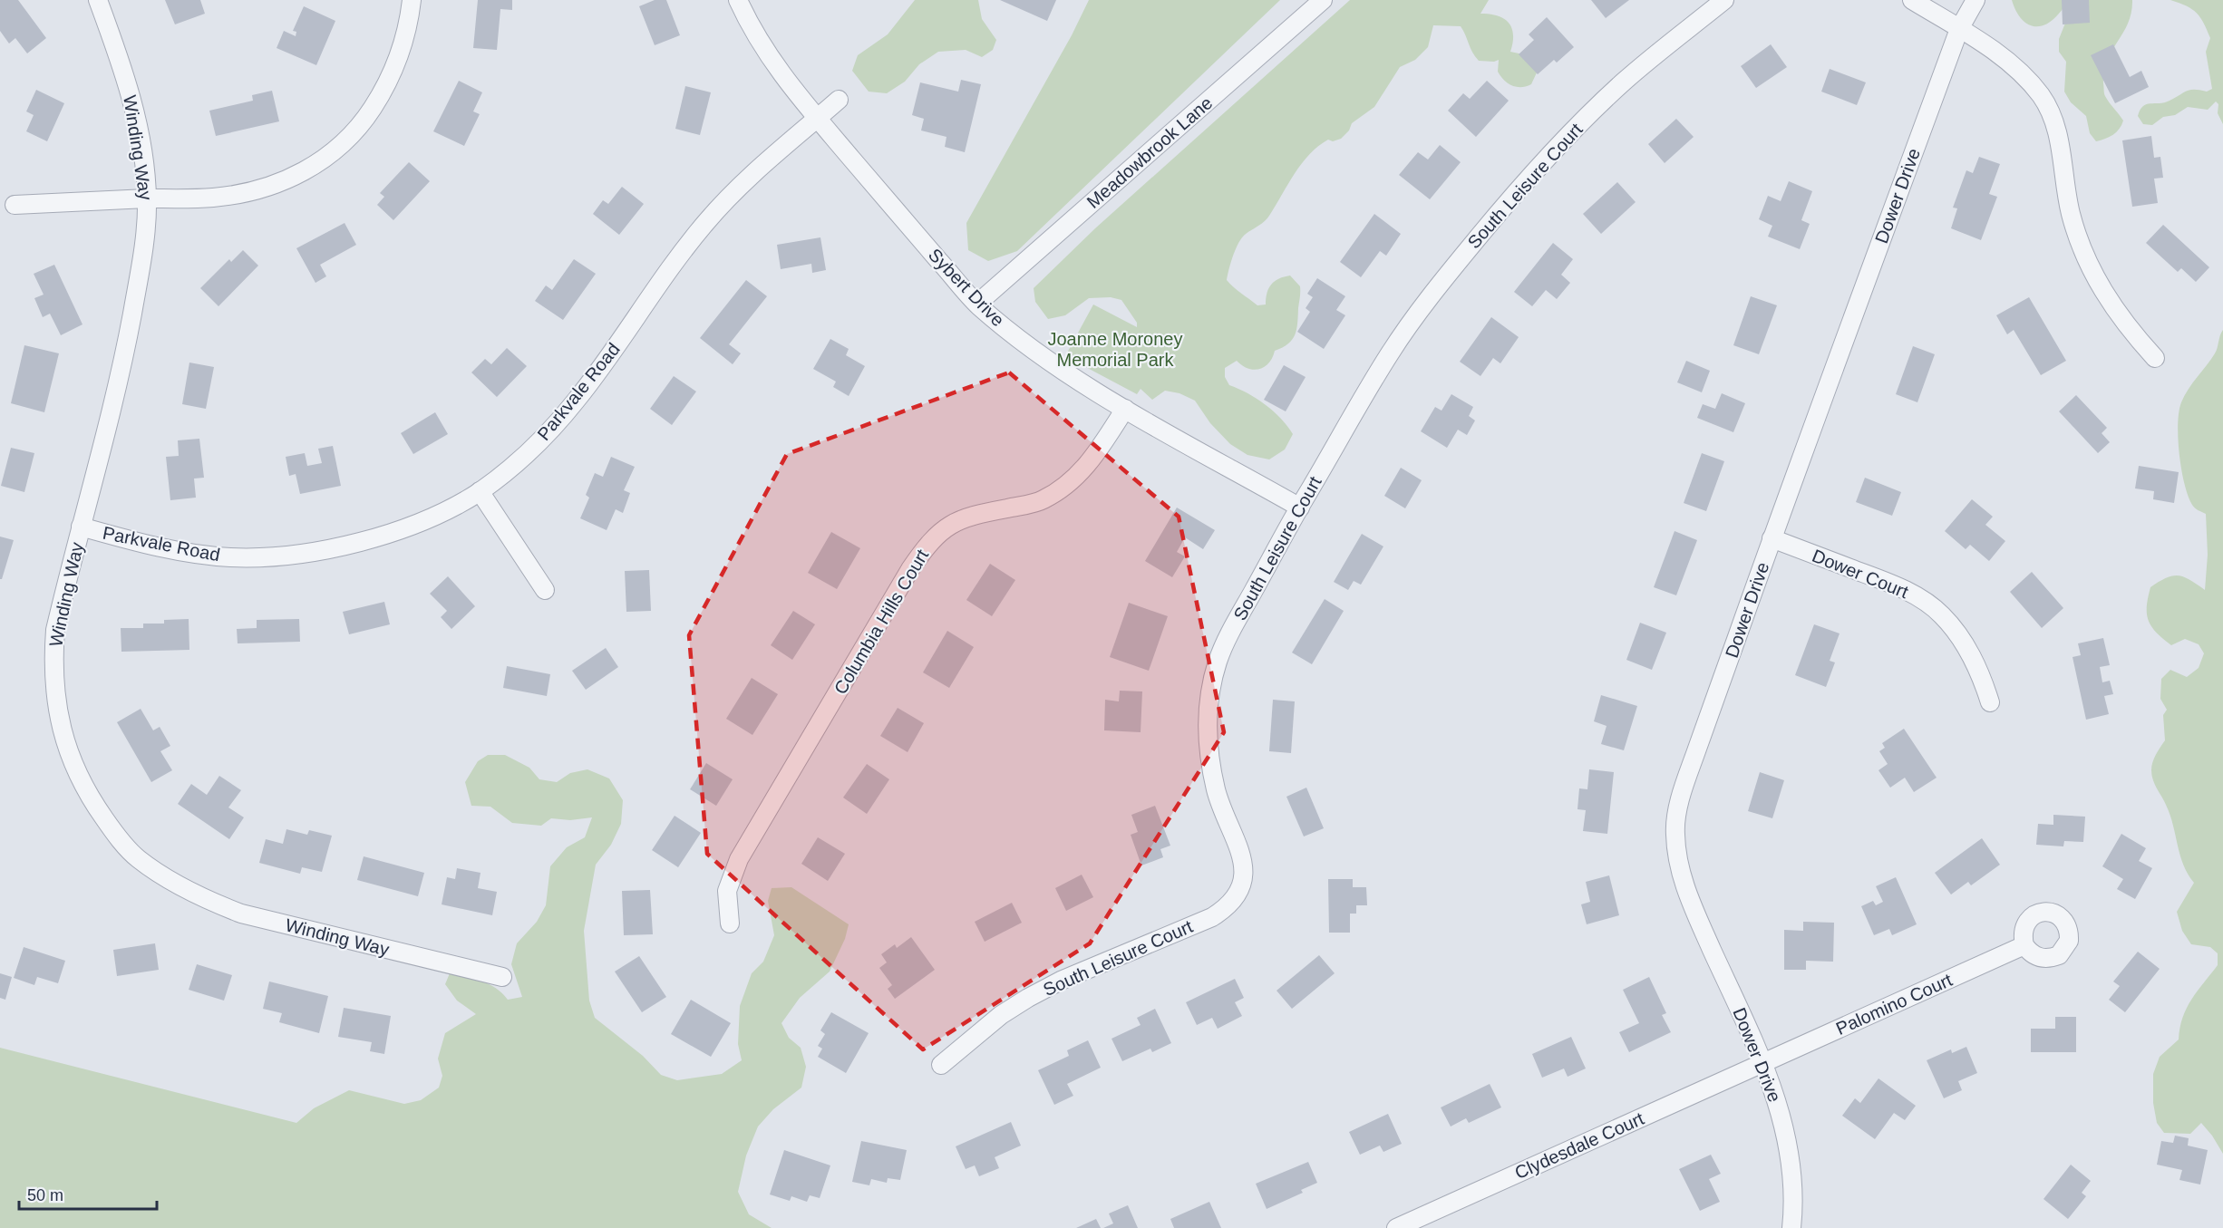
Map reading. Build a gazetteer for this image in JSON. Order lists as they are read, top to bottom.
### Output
{
  "streets": {
    "street": [
      "Winding Way",
      "Meadowbrook Lane",
      "South Leisure Court",
      "Dower Drive",
      "Sybert Drive",
      "Parkvale Road",
      "Dower Court",
      "Columbia Hills Court",
      "Palomino Court",
      "Clydesdale Court"
    ]
  },
  "crossings": [
    ["Winding Way", "Parkvale Road"],
    ["Meadowbrook Lane", "Sybert Drive"],
    ["South Leisure Court", "Sybert Drive"],
    ["Dower Drive", "Dower Court"],
    ["Dower Drive", "Palomino Court"],
    ["Dower Drive", "Clydesdale Court"],
    ["Sybert Drive", "Parkvale Road"],
    ["Sybert Drive", "Columbia Hills Court"],
    ["Palomino Court", "Clydesdale Court"]
  ],
  "parks": ["Joanne Moroney Memorial Park"],
  "scale_bar": "50 m"
}
